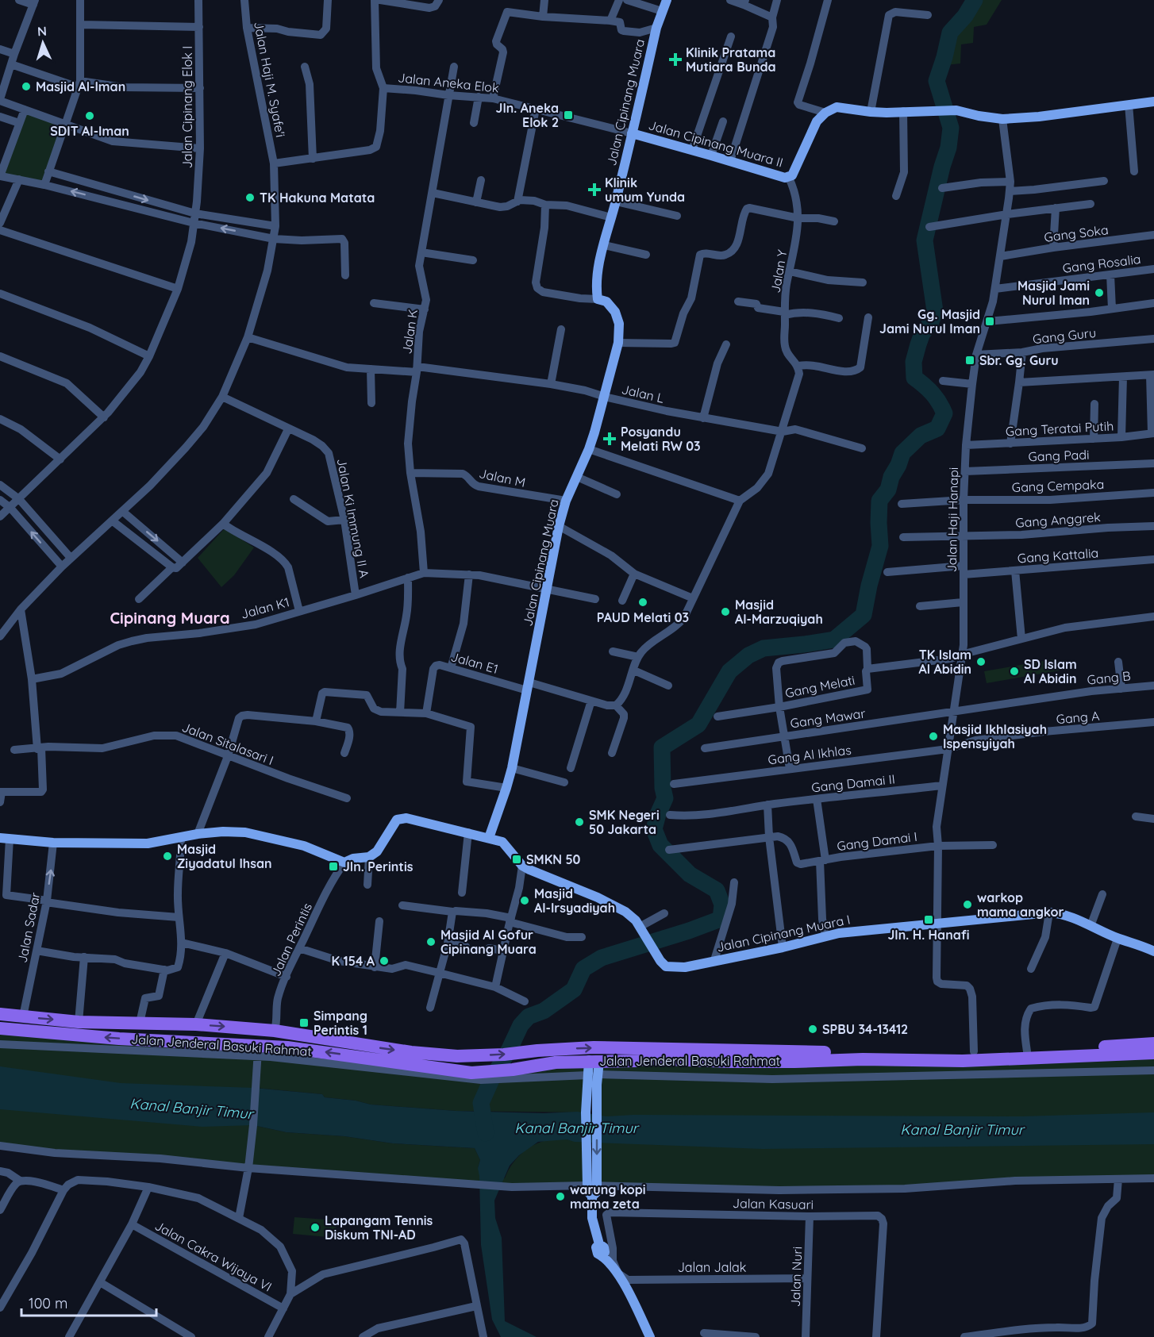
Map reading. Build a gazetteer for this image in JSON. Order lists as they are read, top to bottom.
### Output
{
  "streets": {
    "main road": ["Jalan Jenderal Basuki Rahmat"],
    "street": [
      "Jalan Haji M. Syafe'i",
      "Jalan Aneka Elok",
      "Jalan Cipinang Muara",
      "Jalan Cipinang Elok I",
      "Jalan Cipinang Muara II",
      "Gang Soka",
      "Gang Rosalia",
      "Jalan Y",
      "Jalan K",
      "Gang Guru",
      "Jalan L",
      "Gang Teratai Putih",
      "Gang Padi",
      "Jalan M",
      "Gang Cempaka",
      "Jalan Ki Immung II A",
      "Jalan Haji Hanapi",
      "Gang Anggrek",
      "Gang Kattalia",
      "Jalan K1",
      "Jalan E1",
      "Gang B",
      "Gang Melati",
      "Gang A",
      "Gang Mawar",
      "Jalan Sitalasari I",
      "Gang Al Ikhlas",
      "Gang Damai II",
      "Gang Damai I",
      "Jalan Sadar",
      "Jalan Cipinang Muara I",
      "Jalan Perintis",
      "Jalan Kasuari",
      "Jalan Cakra Wijaya VI",
      "Jalan Jalak",
      "Jalan Nuri"
    ]
  },
  "crossings": [
    ["Jalan Haji M. Syafe'i", "Jalan Aneka Elok"],
    ["Jalan Aneka Elok", "Jalan Cipinang Muara"],
    ["Jalan Aneka Elok", "Jalan Cipinang Muara II"],
    ["Jalan Aneka Elok", "Jalan K"],
    ["Jalan Cipinang Muara", "Jalan Cipinang Muara II"],
    ["Jalan Cipinang Muara", "Jalan L"],
    ["Jalan Cipinang Muara", "Jalan M"],
    ["Jalan Cipinang Muara", "Jalan K1"],
    ["Jalan Cipinang Muara", "Jalan E1"],
    ["Jalan Cipinang Muara", "Jalan Cipinang Muara I"],
    ["Jalan Cipinang Muara II", "Jalan Y"],
    ["Gang Soka", "Jalan Haji Hanapi"],
    ["Gang Rosalia", "Jalan Haji Hanapi"],
    ["Jalan K", "Jalan L"],
    ["Jalan K", "Jalan M"],
    ["Jalan K", "Jalan K1"],
    ["Gang Guru", "Jalan Haji Hanapi"],
    ["Gang Teratai Putih", "Jalan Haji Hanapi"],
    ["Gang Padi", "Jalan Haji Hanapi"],
    ["Gang Cempaka", "Jalan Haji Hanapi"],
    ["Jalan Ki Immung II A", "Jalan K1"],
    ["Jalan Haji Hanapi", "Gang Anggrek"],
    ["Jalan Haji Hanapi", "Gang Kattalia"],
    ["Jalan Haji Hanapi", "Gang B"],
    ["Jalan Haji Hanapi", "Gang Melati"],
    ["Jalan Haji Hanapi", "Gang A"],
    ["Jalan Haji Hanapi", "Gang Mawar"],
    ["Jalan Haji Hanapi", "Gang Al Ikhlas"],
    ["Jalan Haji Hanapi", "Gang Damai II"],
    ["Jalan Haji Hanapi", "Gang Damai I"],
    ["Jalan Haji Hanapi", "Jalan Cipinang Muara I"],
    ["Jalan Haji Hanapi", "Jalan Jenderal Basuki Rahmat"],
    ["Gang B", "Gang Mawar"],
    ["Gang A", "Gang Al Ikhlas"],
    ["Jalan Sadar", "Jalan Jenderal Basuki Rahmat"],
    ["Jalan Perintis", "Jalan Jenderal Basuki Rahmat"],
    ["Jalan Kasuari", "Jalan Jalak"],
    ["Jalan Kasuari", "Jalan Nuri"],
    ["Jalan Jalak", "Jalan Nuri"]
  ],
  "districts": ["Cipinang Muara"],
  "water": ["Kanal Banjir Timur"],
  "places": {
    "health": ["Klinik Pratama Mutiara Bunda", "Klinik umum Yunda", "Posyandu Melati RW 03"],
    "other": [
      "Masjid Al-Iman",
      "SDIT Al-Iman",
      "TK Hakuna Matata",
      "Masjid Jami Nurul Iman",
      "PAUD Melati 03",
      "Masjid Al-Marzuqiyah",
      "TK Islam Al Abidin",
      "SD Islam Al Abidin",
      "Masjid Ikhlasiyah Ispensyiyah",
      "SMK Negeri 50 Jakarta",
      "Masjid Ziyadatul Ihsan",
      "Masjid Al-Irsyadiyah",
      "warkop mama angkor",
      "Masjid Al Gofur Cipinang Muara",
      "K 154 A",
      "SPBU 34-13412",
      "warung kopi mama zeta",
      "Lapangam Tennis Diskum TNI-AD"
    ],
    "transit": [
      "Jln. Aneka Elok 2",
      "Gg. Masjid Jami Nurul Iman",
      "Sbr. Gg. Guru",
      "SMKN 50",
      "Jln. Perintis",
      "Jln. H. Hanafi",
      "Simpang Perintis 1"
    ]
  },
  "scale_bar": "100 m",
  "north": "top"
}
